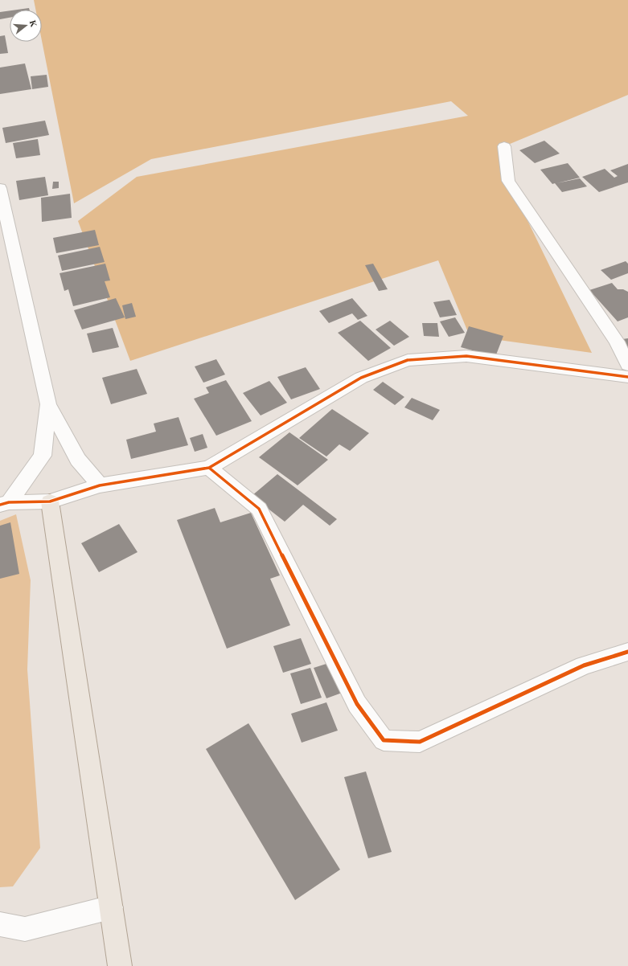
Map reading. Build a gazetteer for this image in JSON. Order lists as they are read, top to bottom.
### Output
{
  "north": "right"
}
